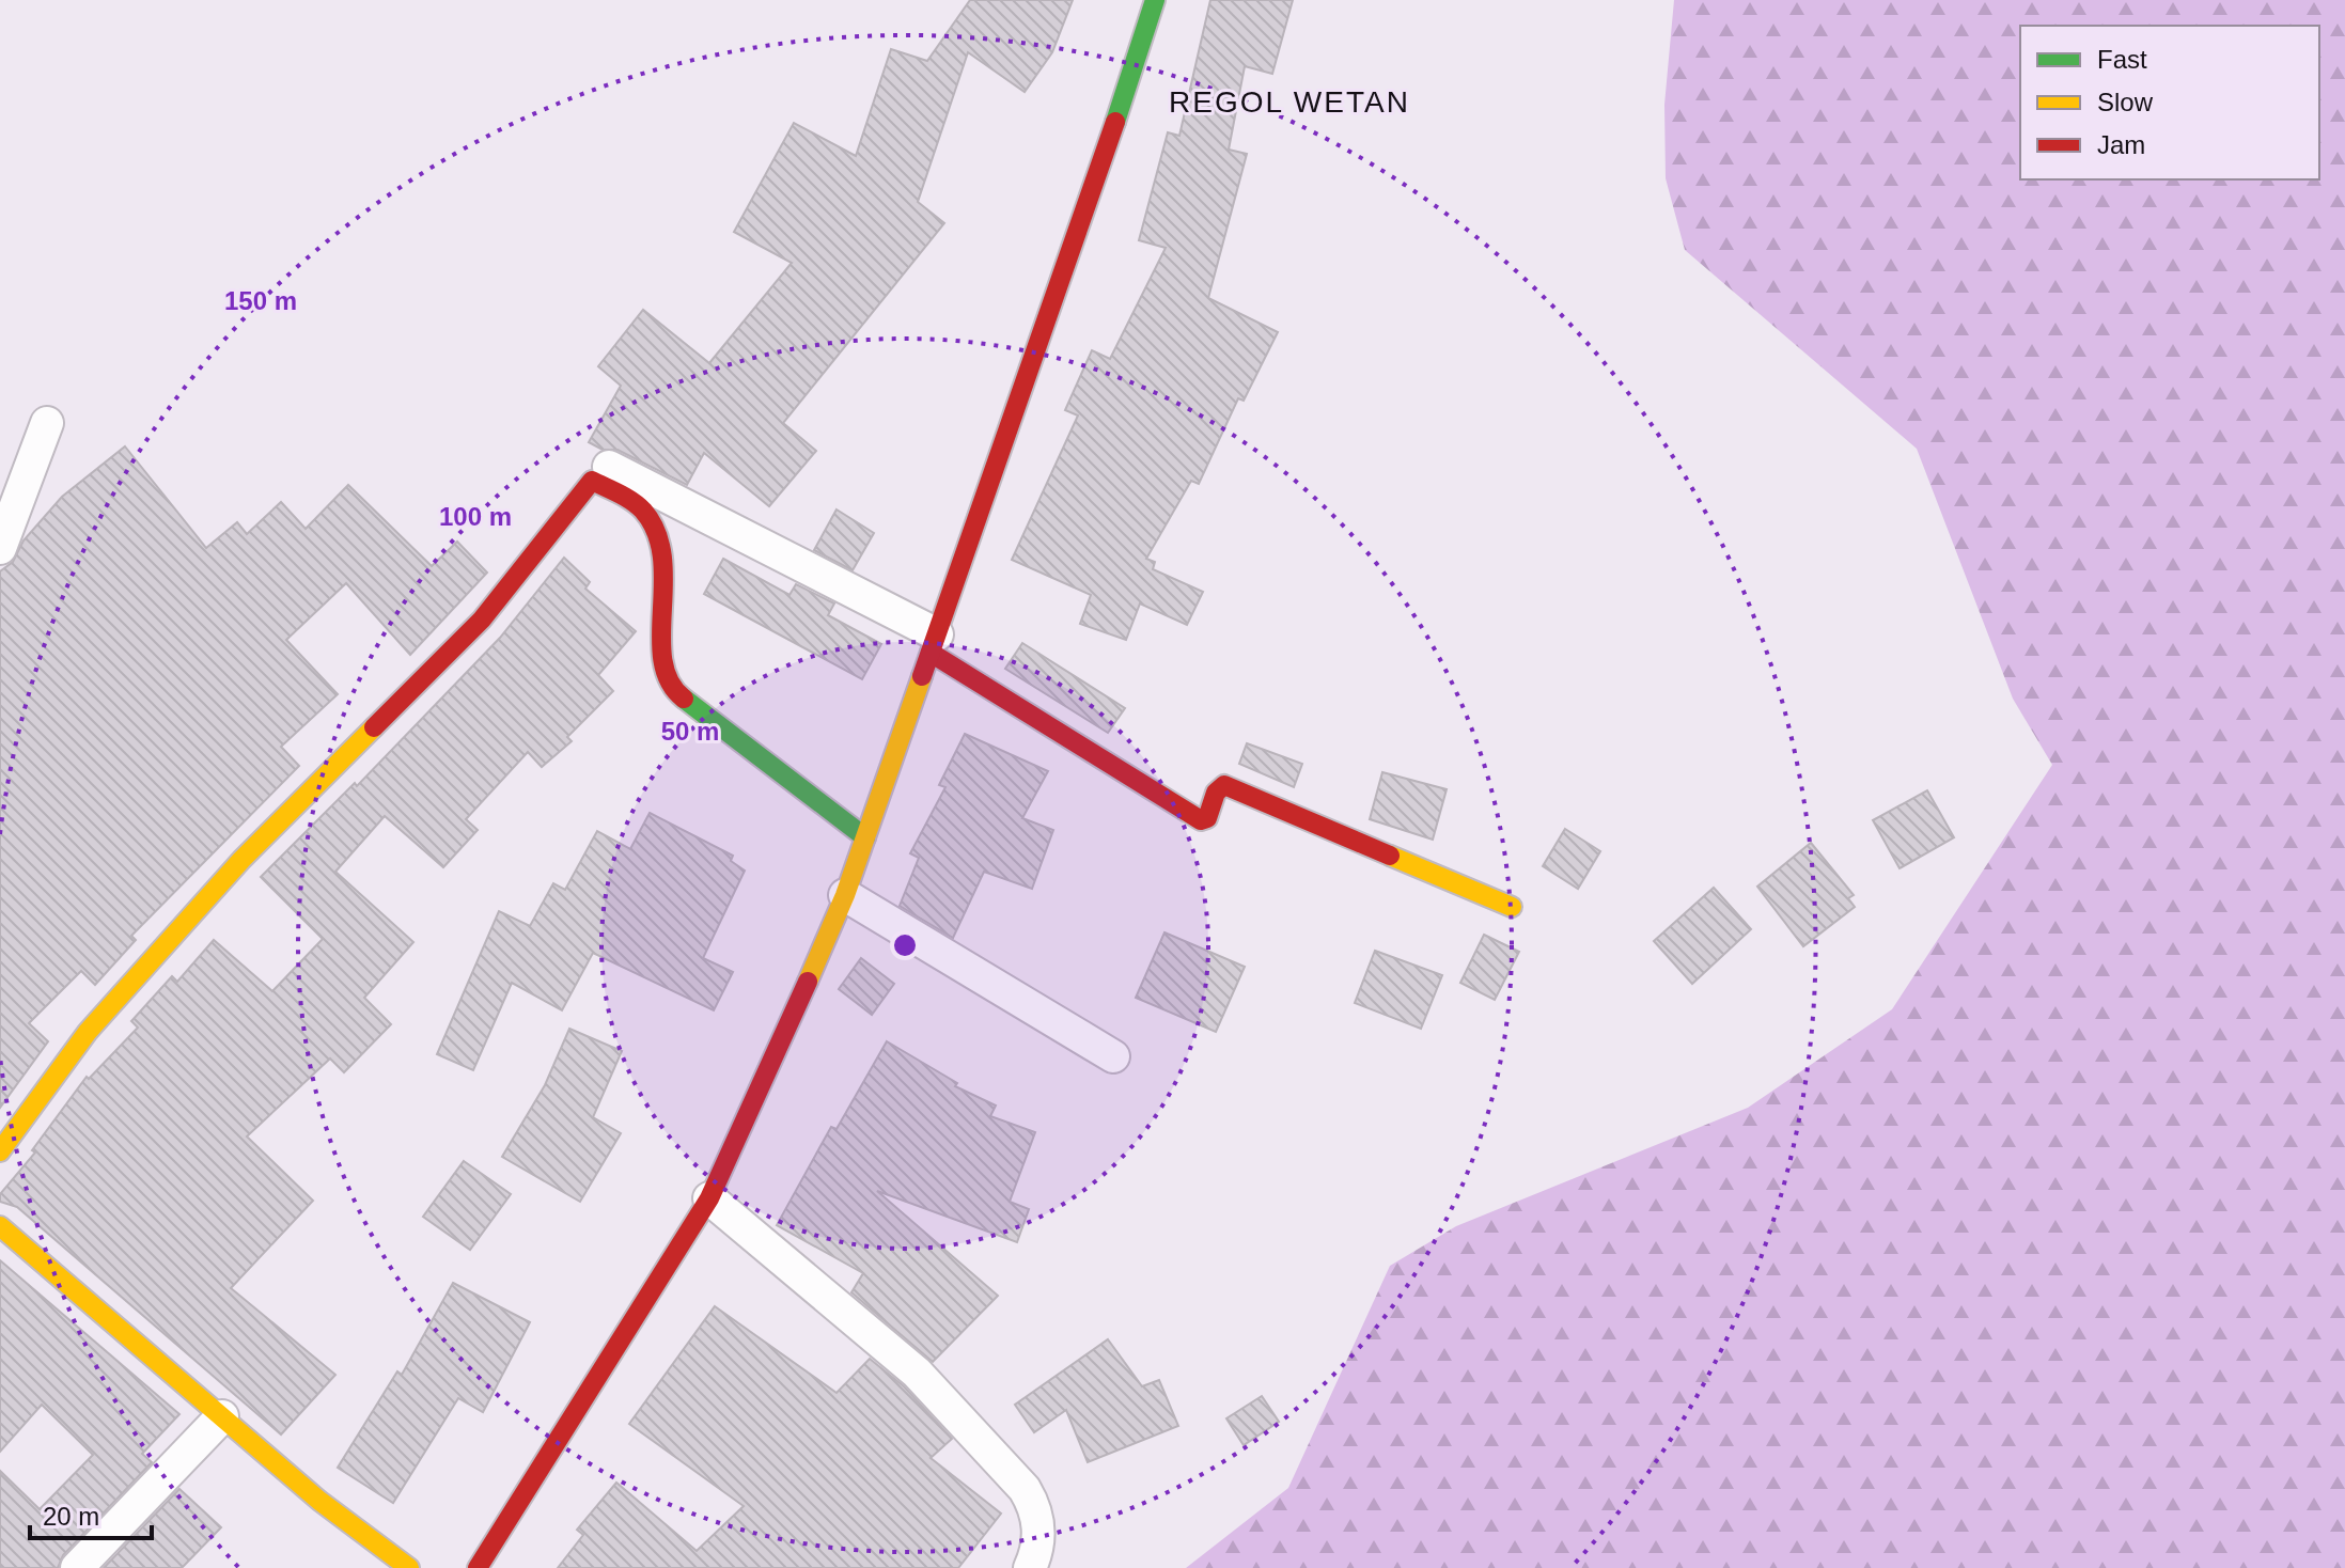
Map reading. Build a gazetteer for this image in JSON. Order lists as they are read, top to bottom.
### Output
{
  "districts": ["REGOL WETAN"],
  "legend": ["Fast", "Slow", "Jam"],
  "scale_bar": "20 m",
  "rings": ["150 m", "100 m", "50 m"]
}
